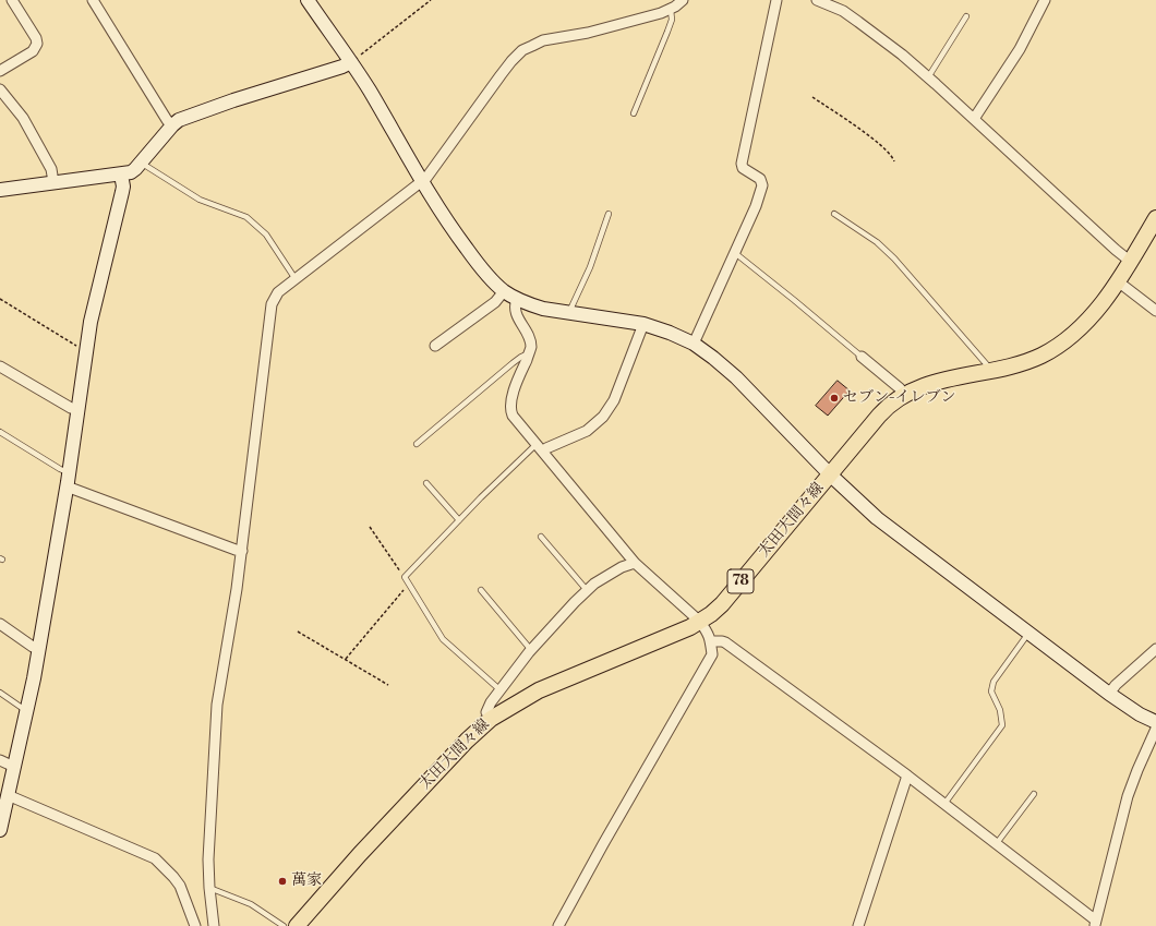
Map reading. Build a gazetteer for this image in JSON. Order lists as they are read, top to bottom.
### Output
{
  "streets": {
    "main road": ["太田大間々線", "78"]
  },
  "places": ["セブン-イレブン", "萬家"]
}
